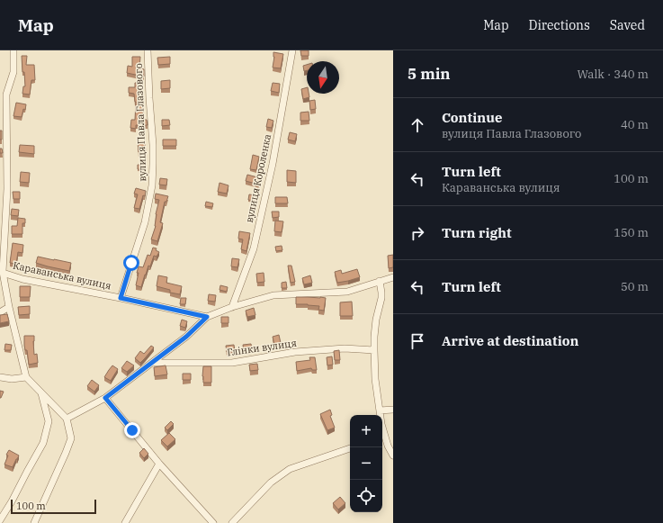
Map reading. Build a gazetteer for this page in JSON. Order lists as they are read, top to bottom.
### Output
{
  "streets": {
    "street": [
      "вулиця Павла Глазового",
      "вулиця Короленка",
      "Караванська вулиця",
      "Глінки вулиця"
    ]
  },
  "crossings": [
    ["вулиця Павла Глазового", "Караванська вулиця"]
  ],
  "scale_bar": "100 m",
  "north": "bottom",
  "page": {
    "header": "Map",
    "nav": ["Map", "Directions", "Saved"],
    "heading": ["5 min", "Walk · 340 m"],
    "list": [
      ["Continue", "вулиця Павла Глазового", "40 m"],
      ["Turn left", "Караванська вулиця", "100 m"],
      ["Turn right", "150 m"],
      ["Turn left", "50 m"],
      "Arrive at destination"
    ],
    "map_buttons": ["+", "−"],
    "scale": "100 m"
  }
}
